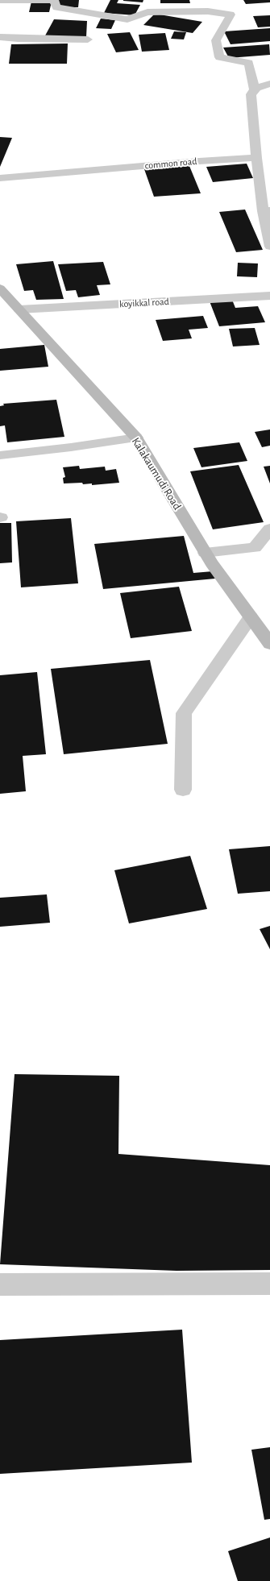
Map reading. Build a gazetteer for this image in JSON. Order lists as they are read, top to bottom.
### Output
{
  "streets": {
    "street": ["common road", "koyikkal road", "Kalakaumudi Road"]
  },
  "crossings": [
    ["koyikkal road", "Kalakaumudi Road"]
  ]
}
